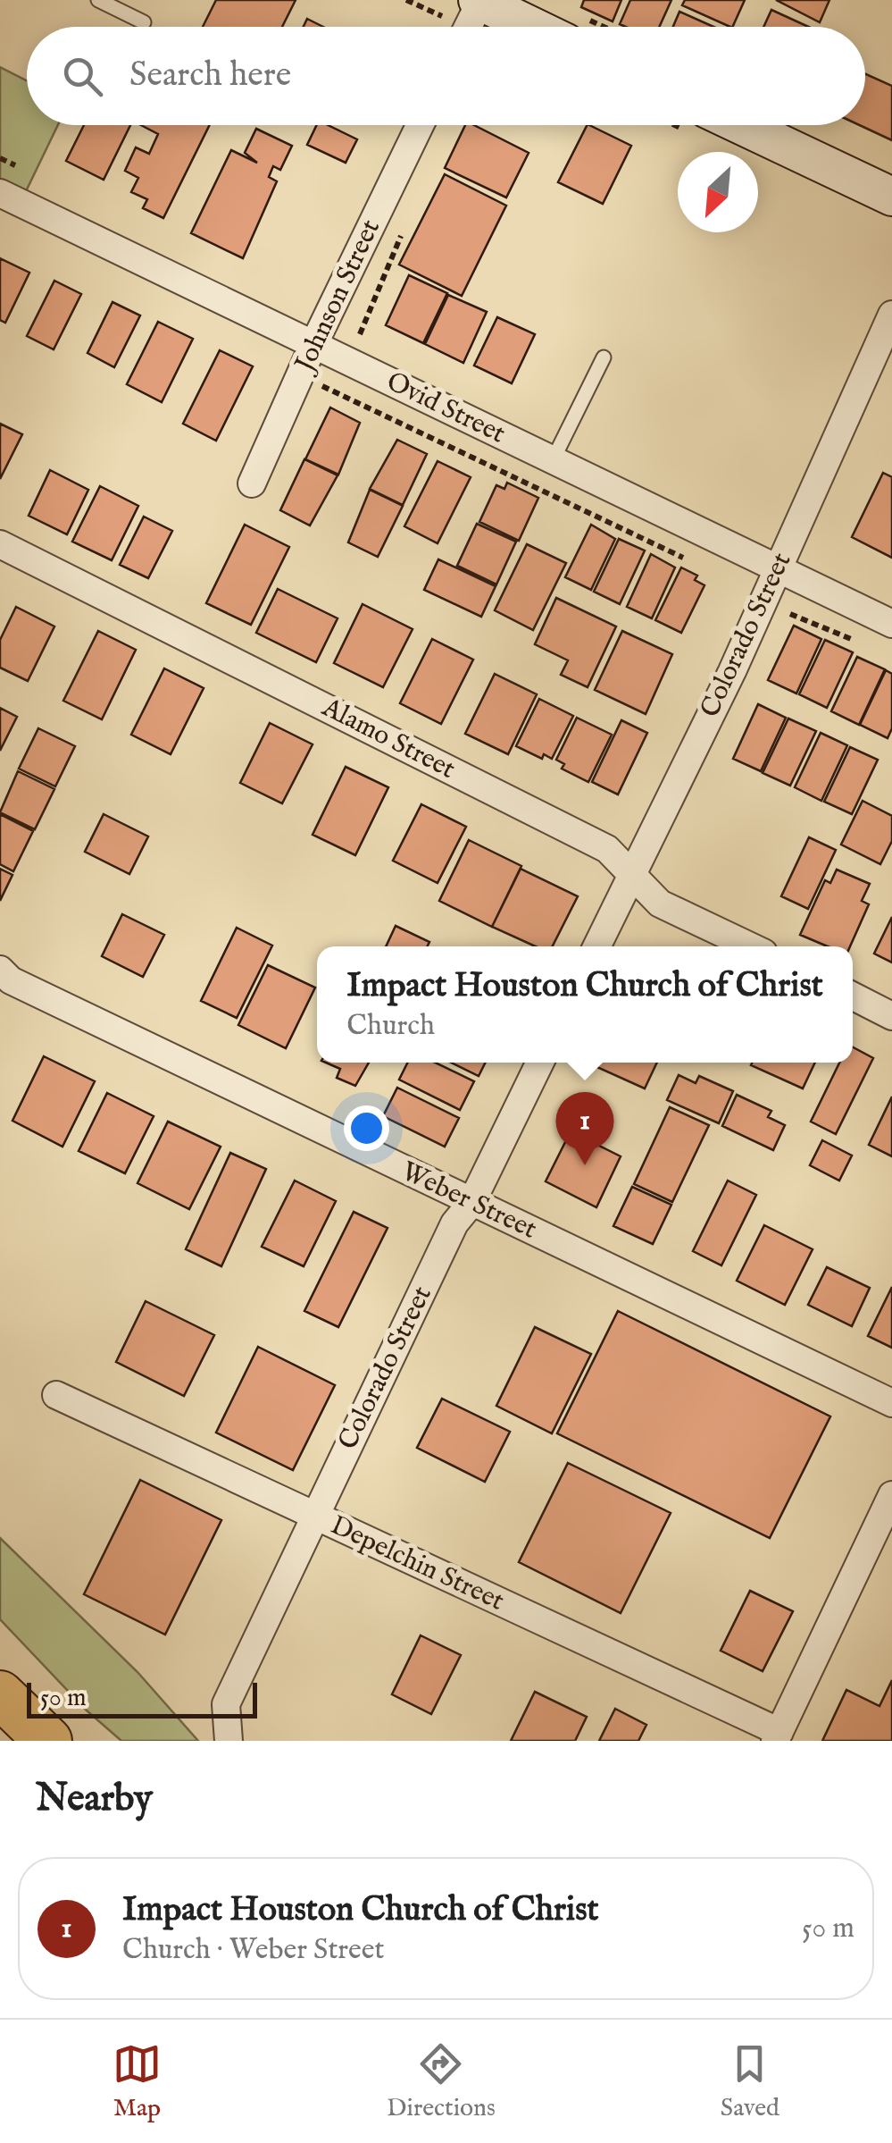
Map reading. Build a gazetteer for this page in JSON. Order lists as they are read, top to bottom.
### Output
{
  "streets": {
    "street": [
      "Johnson Street",
      "Ovid Street",
      "Colorado Street",
      "Alamo Street",
      "Weber Street",
      "Depelchin Street"
    ]
  },
  "crossings": [
    ["Johnson Street", "Ovid Street"],
    ["Ovid Street", "Colorado Street"],
    ["Colorado Street", "Alamo Street"],
    ["Colorado Street", "Weber Street"],
    ["Colorado Street", "Depelchin Street"]
  ],
  "scale_bar": "50 m",
  "north": "bottom left",
  "page": {
    "search": "Search here",
    "popup": ["Impact Houston Church of Christ", "Church"],
    "pins": "1",
    "scale": "50 m",
    "heading": "Nearby",
    "list": [
      {
        "mark": "1",
        "name": "Impact Houston Church of Christ",
        "note": "Church · Weber Street",
        "value": "50 m"
      }
    ],
    "nav": ["Map", "Directions", "Saved"]
  }
}
